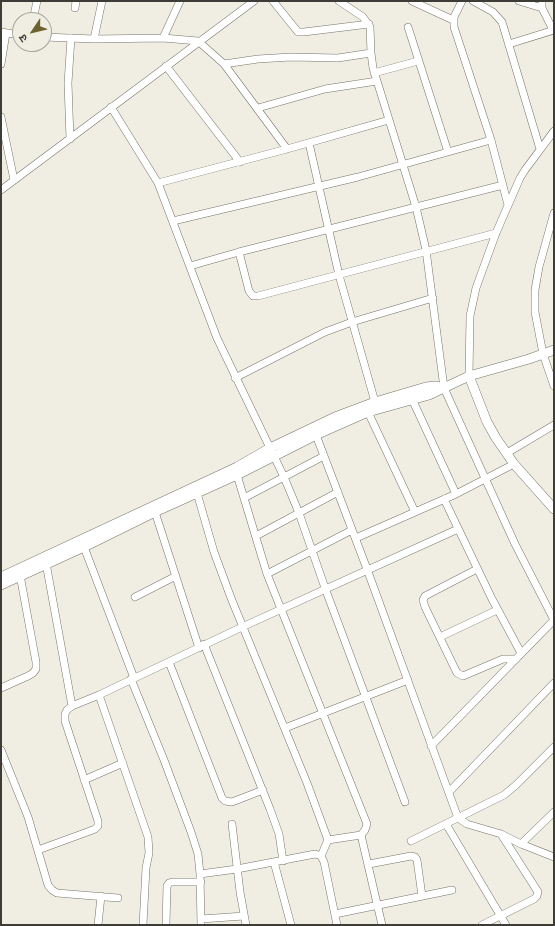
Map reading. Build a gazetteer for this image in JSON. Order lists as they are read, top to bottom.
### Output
{
  "north": "bottom left"
}
